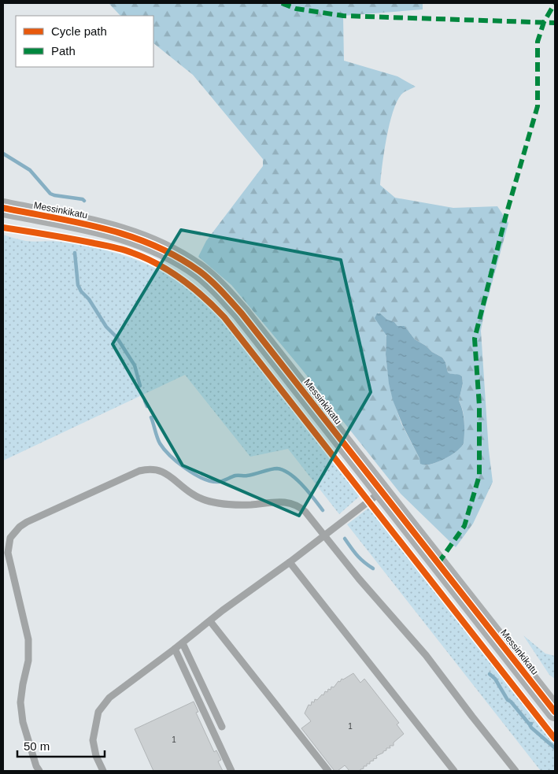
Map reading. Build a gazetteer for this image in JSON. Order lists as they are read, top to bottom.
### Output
{
  "streets": {
    "street": ["Messinkikatu"]
  },
  "house_numbers": ["1", "1"],
  "legend": ["Cycle path", "Path"],
  "scale_bar": "50 m"
}
